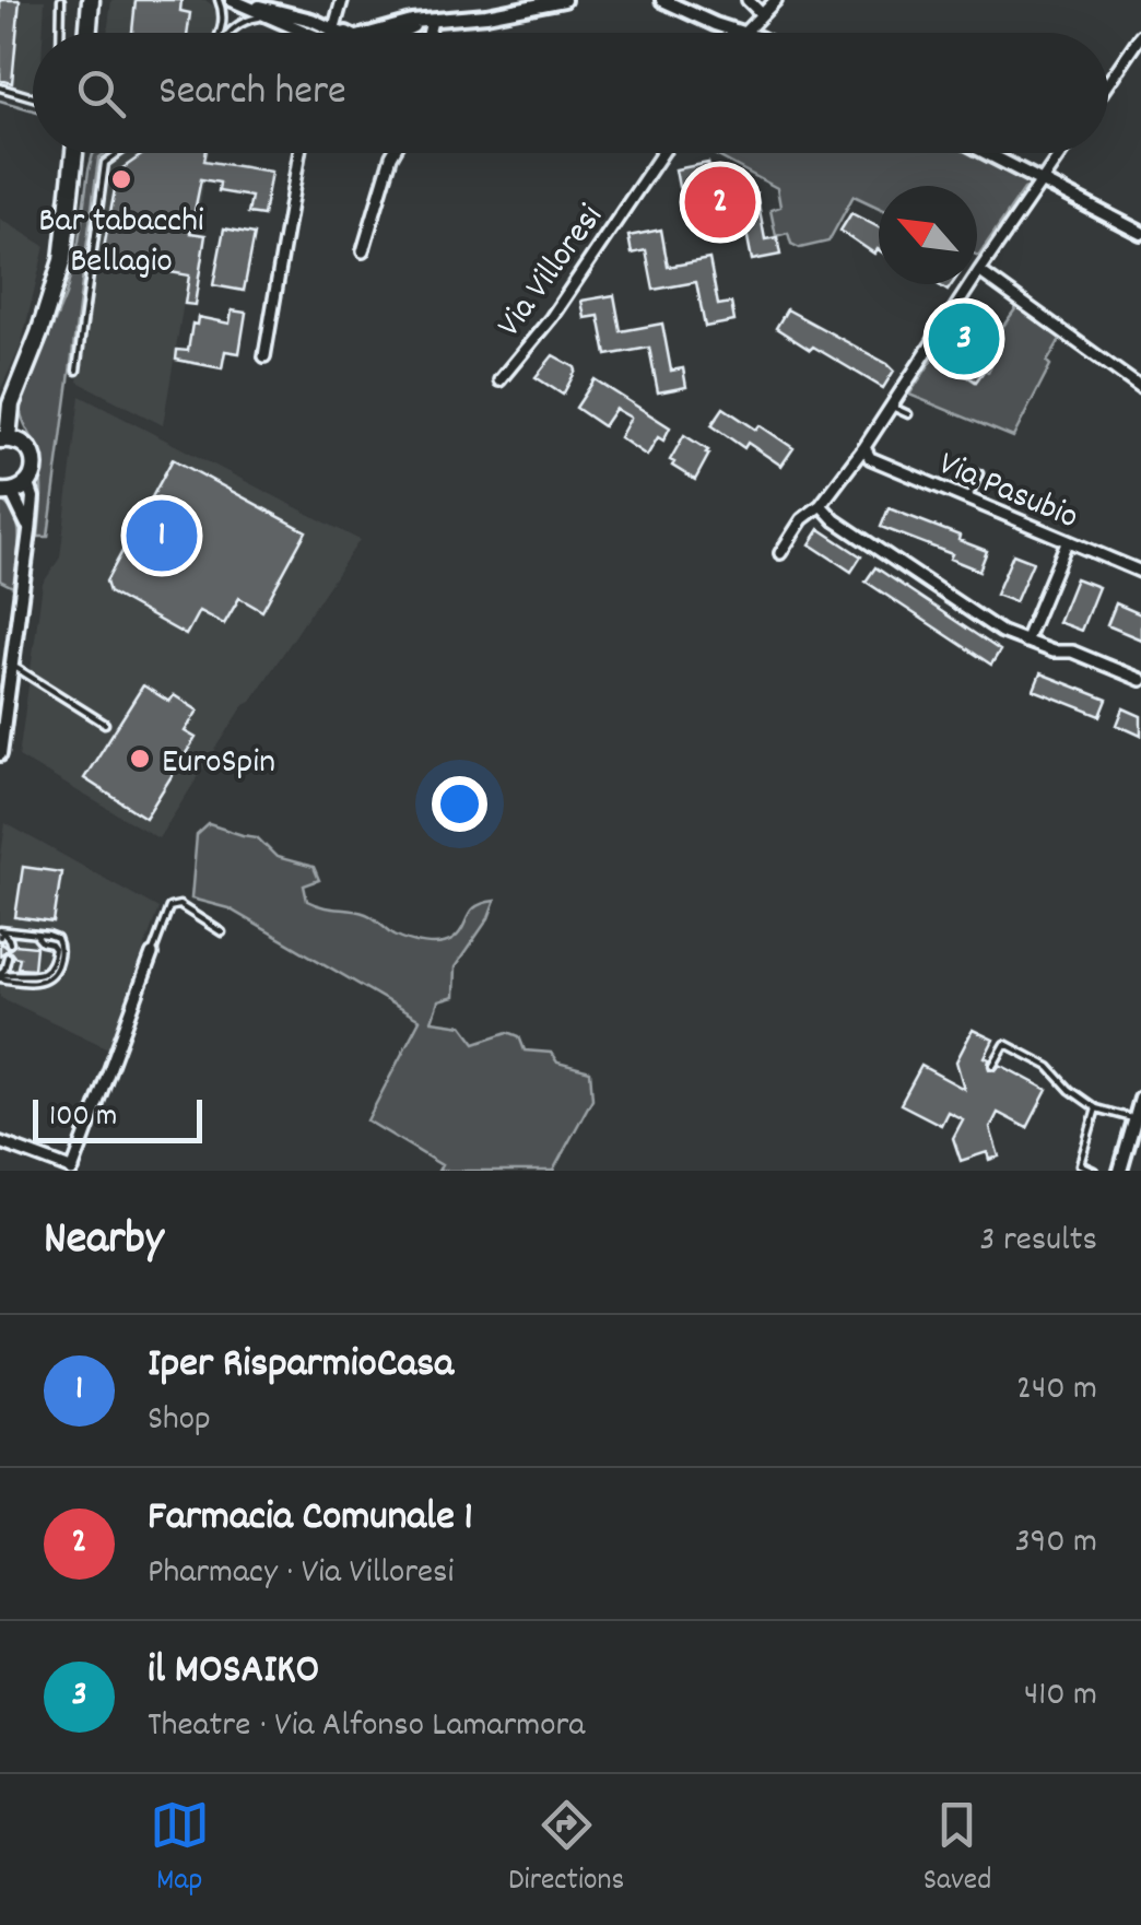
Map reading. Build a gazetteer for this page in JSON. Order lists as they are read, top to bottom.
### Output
{
  "streets": {
    "street": ["Via Villoresi", "Via Pasubio"]
  },
  "places": ["Bar tabacchi Bellagio", "EuroSpin"],
  "scale_bar": "100 m",
  "north": "top left",
  "page": {
    "search": "Search here",
    "pins": ["2", "3", "1"],
    "scale": "100 m",
    "heading": ["Nearby", "3 results"],
    "list": [
      {
        "mark": "1",
        "name": "Iper RisparmioCasa",
        "note": "Shop",
        "value": "240 m"
      },
      {
        "mark": "2",
        "name": "Farmacia Comunale 1",
        "note": "Pharmacy · Via Villoresi",
        "value": "390 m"
      },
      {
        "mark": "3",
        "name": "il MOSAIKO",
        "note": "Theatre · Via Alfonso Lamarmora",
        "value": "410 m"
      }
    ],
    "nav": ["Map", "Directions", "Saved"]
  }
}
